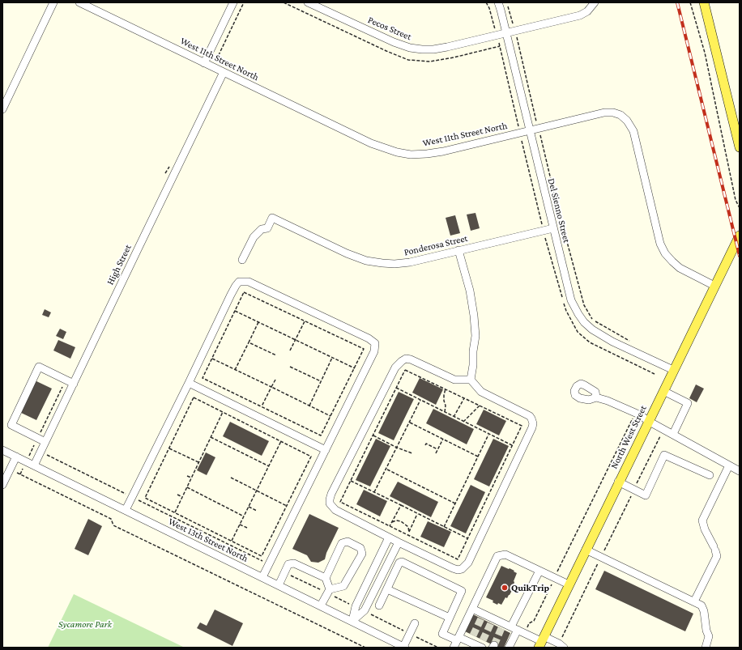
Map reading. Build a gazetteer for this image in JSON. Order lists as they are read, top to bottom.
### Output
{
  "streets": {
    "main road": ["North West Street"],
    "street": [
      "Pecos Street",
      "West 11th Street North",
      "Del Sienno Street",
      "Ponderosa Street",
      "High Street",
      "West 13th Street North"
    ]
  },
  "crossings": [
    ["Pecos Street", "Del Sienno Street"],
    ["West 11th Street North", "Del Sienno Street"],
    ["West 11th Street North", "High Street"],
    ["West 11th Street North", "North West Street"],
    ["Del Sienno Street", "Ponderosa Street"],
    ["Del Sienno Street", "North West Street"],
    ["High Street", "West 13th Street North"]
  ],
  "parks": ["Sycamore Park"],
  "places": ["QuikTrip"]
}
